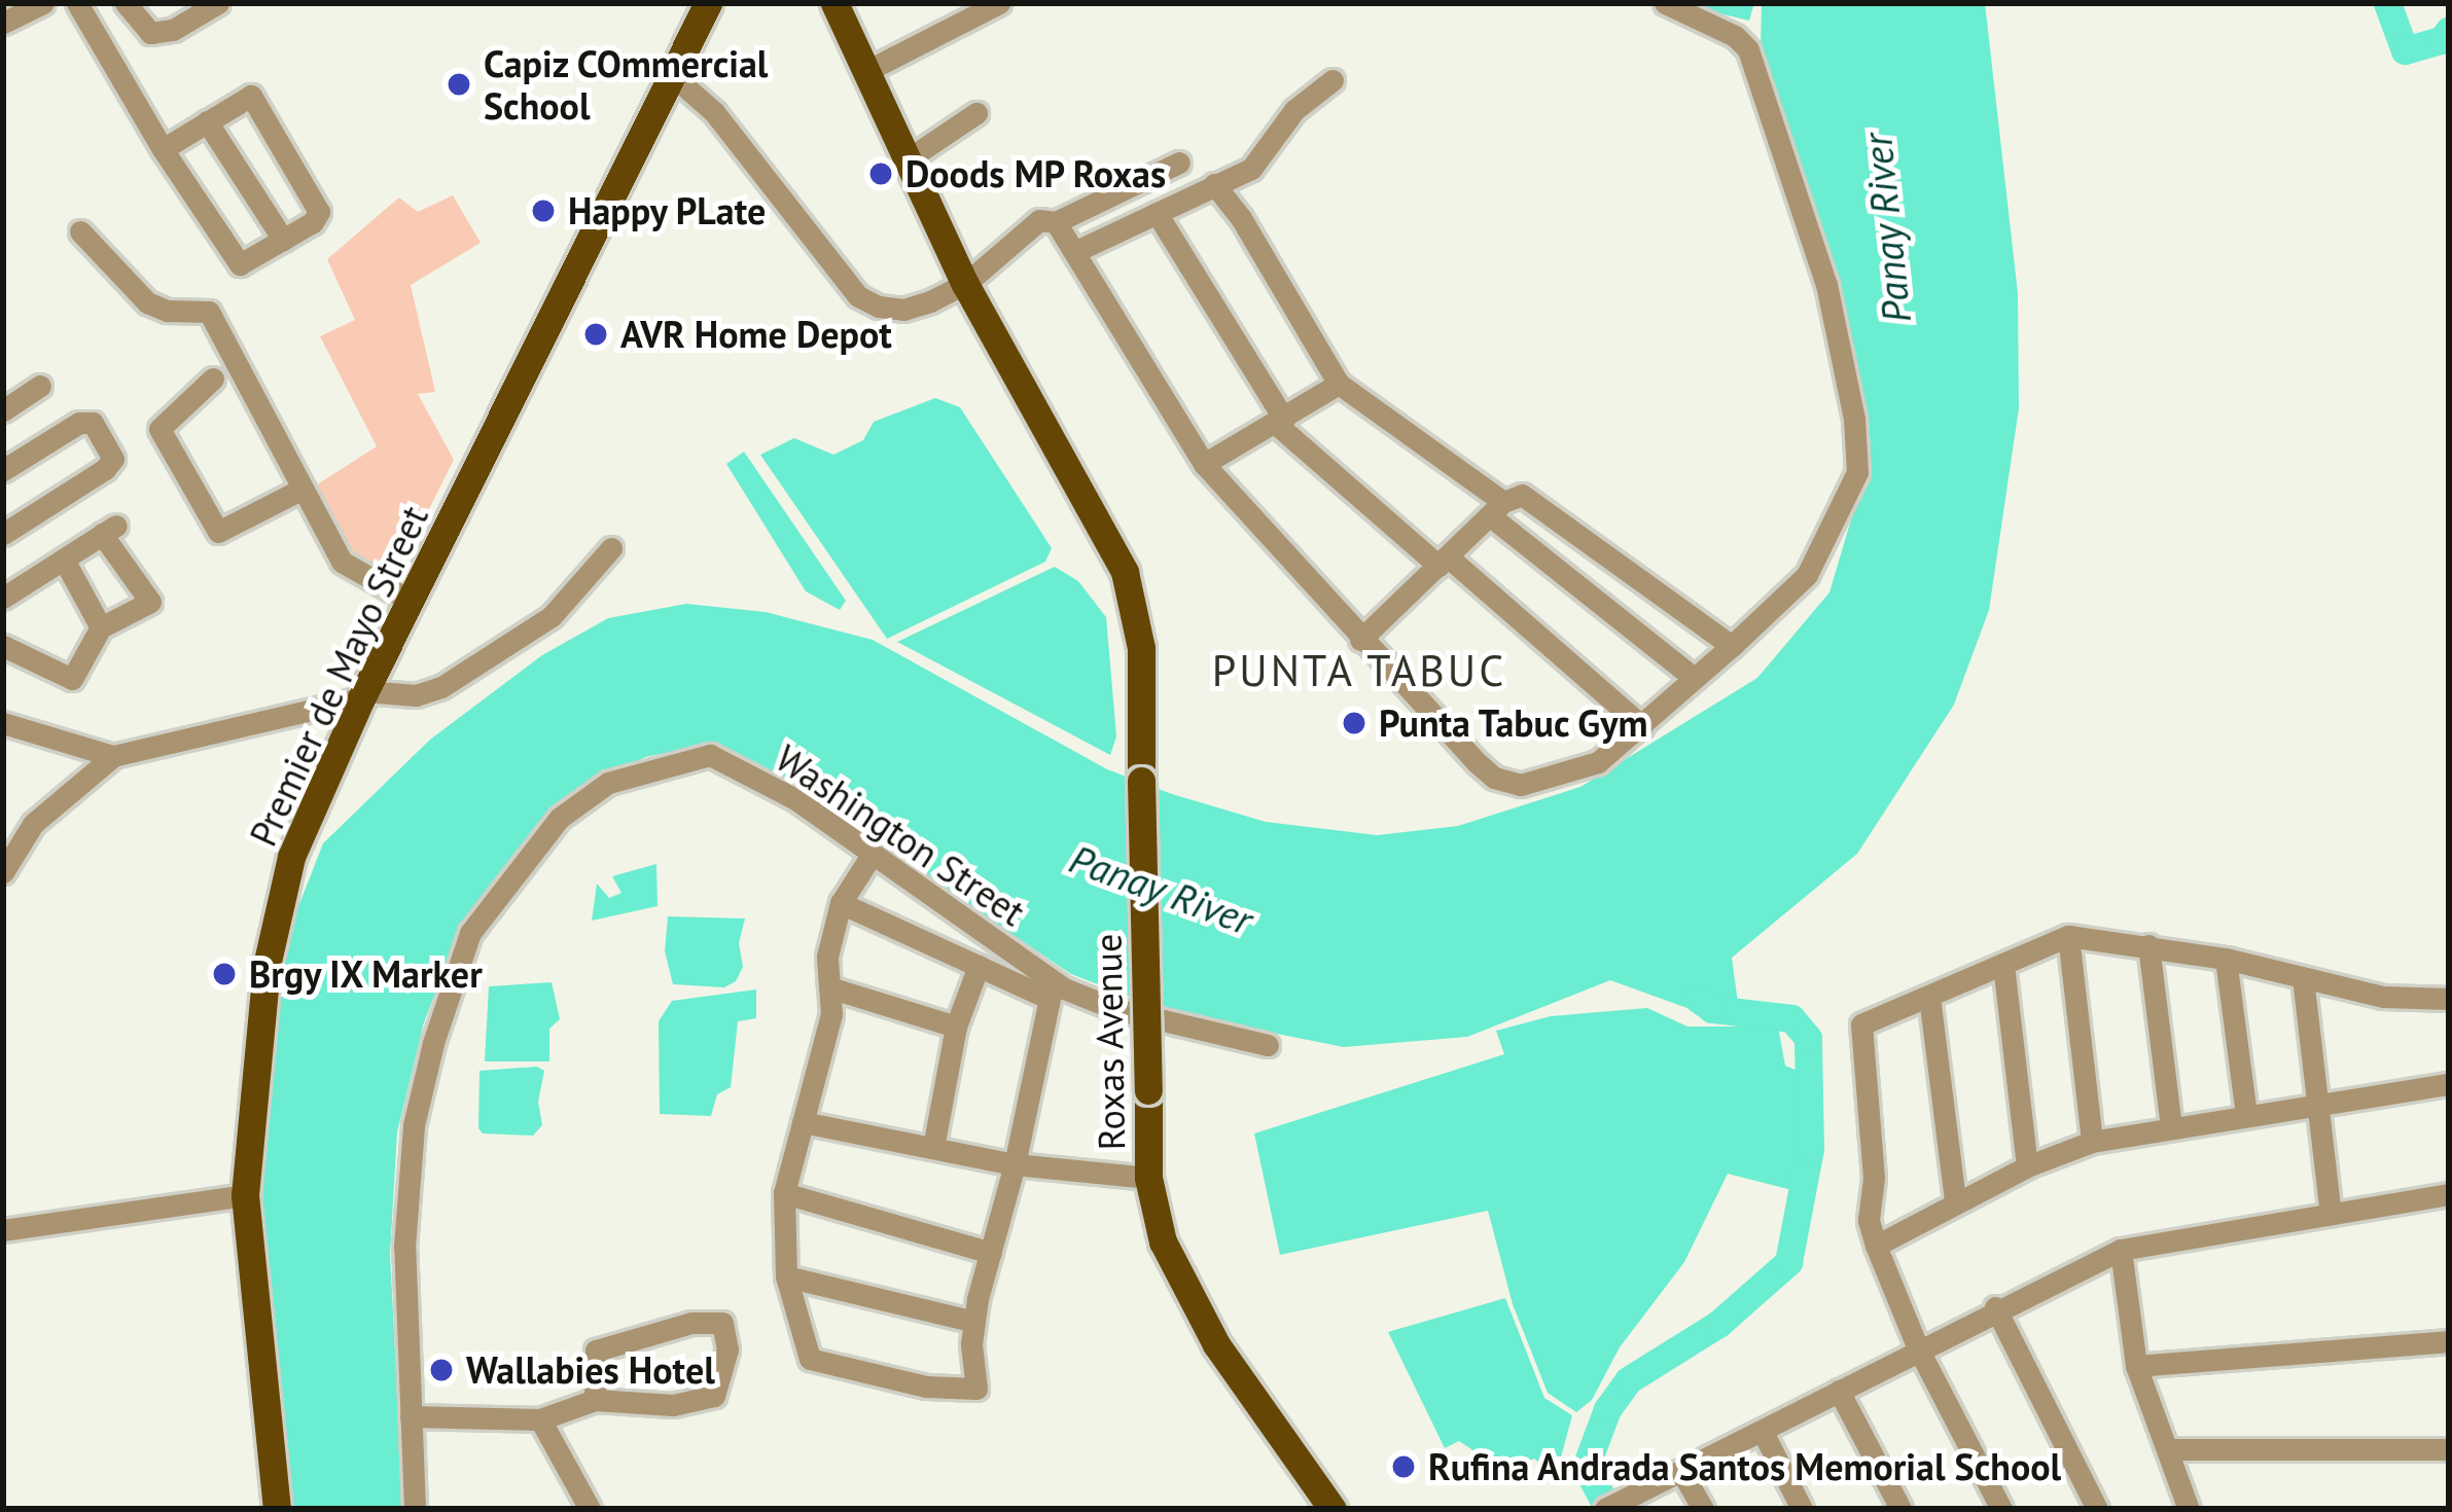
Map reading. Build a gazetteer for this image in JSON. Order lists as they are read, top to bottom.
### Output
{
  "streets": {
    "main road": ["Premier de Mayo Street", "Roxas Avenue"],
    "street": ["Washington Street"]
  },
  "districts": ["PUNTA TABUC"],
  "water": ["Panay River"],
  "places": [
    "Capiz COmmercial School",
    "Doods MP Roxas",
    "Happy PLate",
    "AVR Home Depot",
    "Punta Tabuc Gym",
    "Brgy IX Marker",
    "Wallabies Hotel",
    "Rufina Andrada Santos Memorial School"
  ]
}
